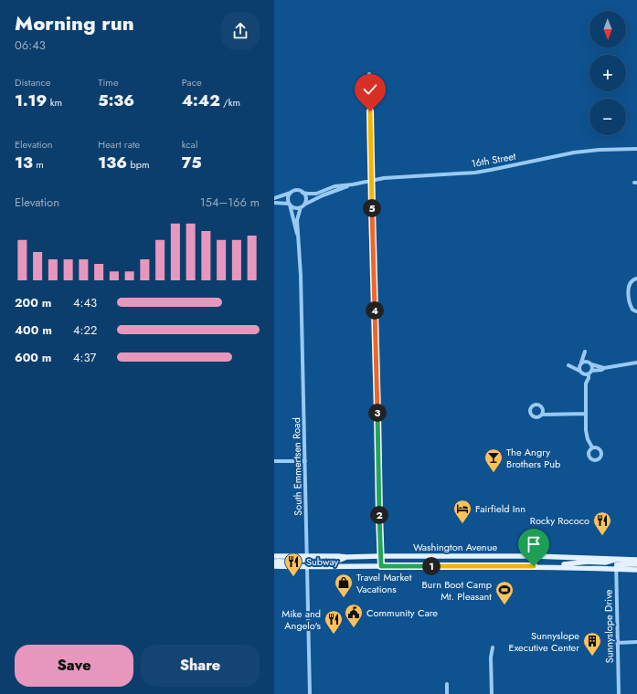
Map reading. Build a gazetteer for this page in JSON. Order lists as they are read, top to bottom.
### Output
{
  "streets": {
    "main road": ["Washington Avenue"],
    "street": ["16th Street", "South Emmertsen Road", "Sunnyslope Drive"]
  },
  "crossings": [
    ["16th Street", "South Emmertsen Road"],
    ["South Emmertsen Road", "Washington Avenue"],
    ["Washington Avenue", "Sunnyslope Drive"]
  ],
  "places": {
    "bar": ["The Angry Brothers Pub"],
    "hotel": ["Fairfield Inn"],
    "restaurant": ["Rocky Rococo", "Subway", "Mike and Angelo's"],
    "shop": ["Travel Market Vacations"],
    "sports": ["Burn Boot Camp Mt. Pleasant"],
    "public building": ["Community Care"],
    "building": ["Sunnyslope Executive Center"]
  },
  "north": "bottom",
  "page": {
    "heading": ["Morning run", "06:43"],
    "map_buttons": ["+", "−"],
    "stats": [
      ["Distance", "1.19 km"],
      ["Time", "5:36"],
      ["Pace", "4:42 /km"],
      ["Elevation", "13 m"],
      ["Heart rate", "136 bpm"],
      ["kcal", "75"]
    ],
    "chart": ["Elevation", "154–166 m"],
    "pins": [
      "5",
      "4",
      "3",
      "2",
      "1"
    ],
    "list": [
      {
        "name": "200 m",
        "note": "4:43"
      },
      {
        "name": "400 m",
        "note": "4:22"
      },
      {
        "name": "600 m",
        "note": "4:37"
      }
    ],
    "buttons": ["Save", "Share"]
  }
}
